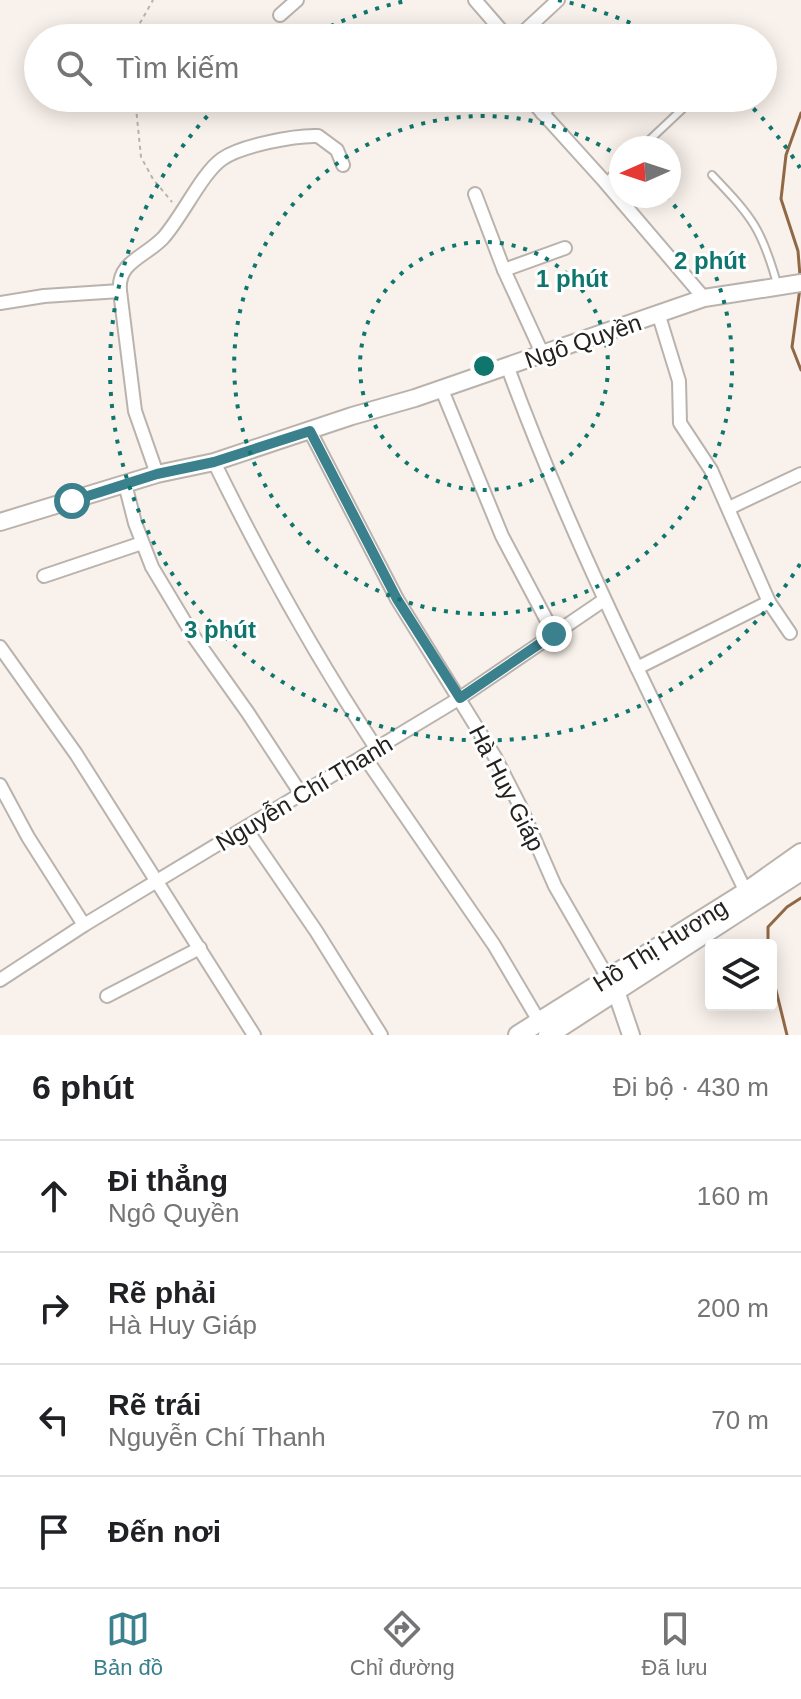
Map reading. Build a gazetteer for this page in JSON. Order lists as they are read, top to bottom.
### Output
{
  "streets": {
    "main road": ["Hồ Thị Hương"],
    "street": ["Ngô Quyền", "Hà Huy Giáp", "Nguyễn Chí Thanh"]
  },
  "crossings": [
    ["Ngô Quyền", "Hà Huy Giáp"],
    ["Hà Huy Giáp", "Nguyễn Chí Thanh"],
    ["Hà Huy Giáp", "Hồ Thị Hương"]
  ],
  "north": "left",
  "page": {
    "search": "Tìm kiếm",
    "heading": ["6 phút", "Đi bộ · 430 m"],
    "list": [
      ["Đi thẳng", "Ngô Quyền", "160 m"],
      ["Rẽ phải", "Hà Huy Giáp", "200 m"],
      ["Rẽ trái", "Nguyễn Chí Thanh", "70 m"],
      "Đến nơi"
    ],
    "nav": ["Bản đồ", "Chỉ đường", "Đã lưu"]
  },
  "rings": ["2 phút", "1 phút", "3 phút"]
}
